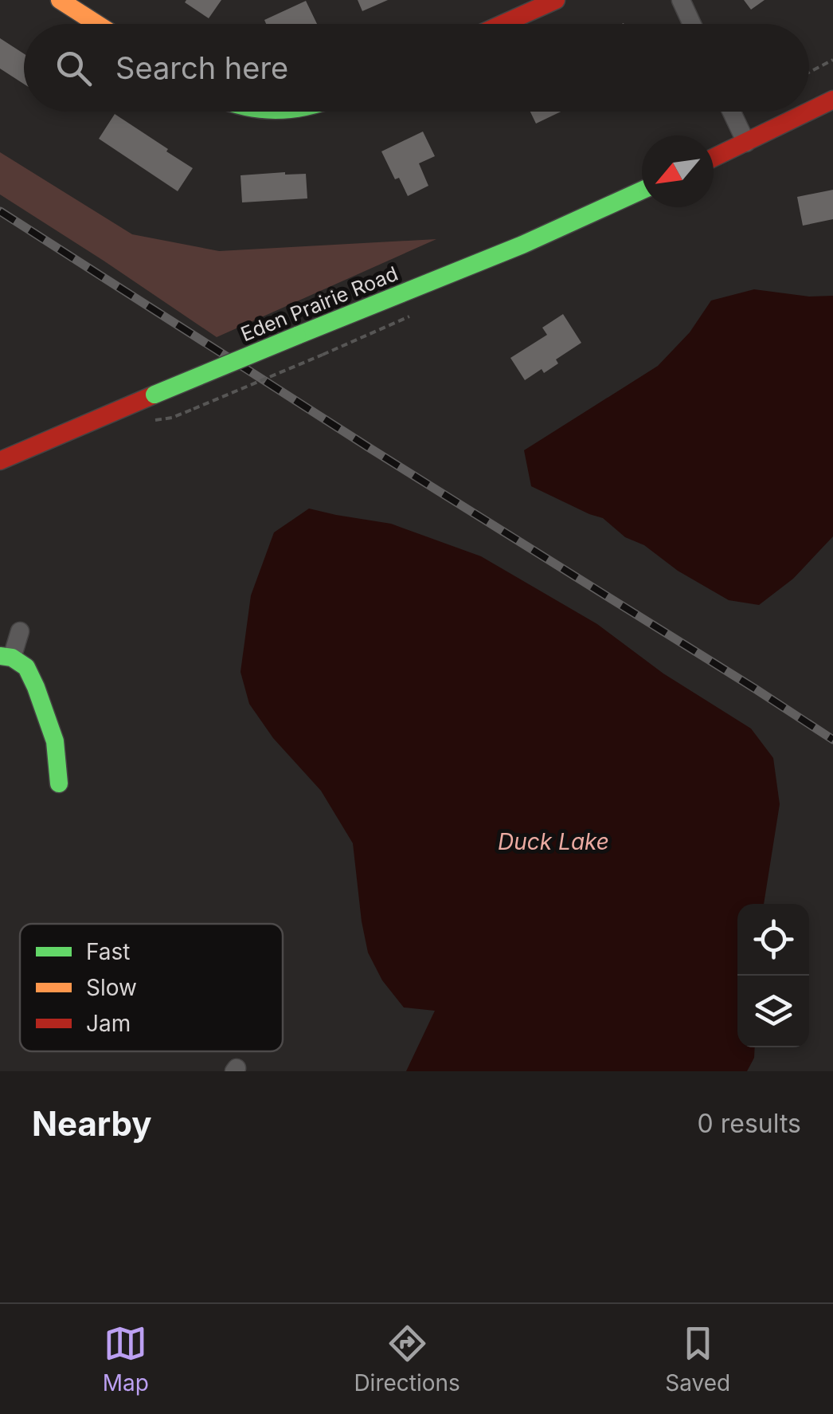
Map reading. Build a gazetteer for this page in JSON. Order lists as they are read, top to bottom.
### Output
{
  "streets": {
    "main road": ["Eden Prairie Road"]
  },
  "water": ["Duck Lake"],
  "legend": ["Fast", "Slow", "Jam"],
  "north": "bottom left",
  "page": {
    "search": "Search here",
    "heading": ["Nearby", "0 results"],
    "nav": ["Map", "Directions", "Saved"]
  }
}
